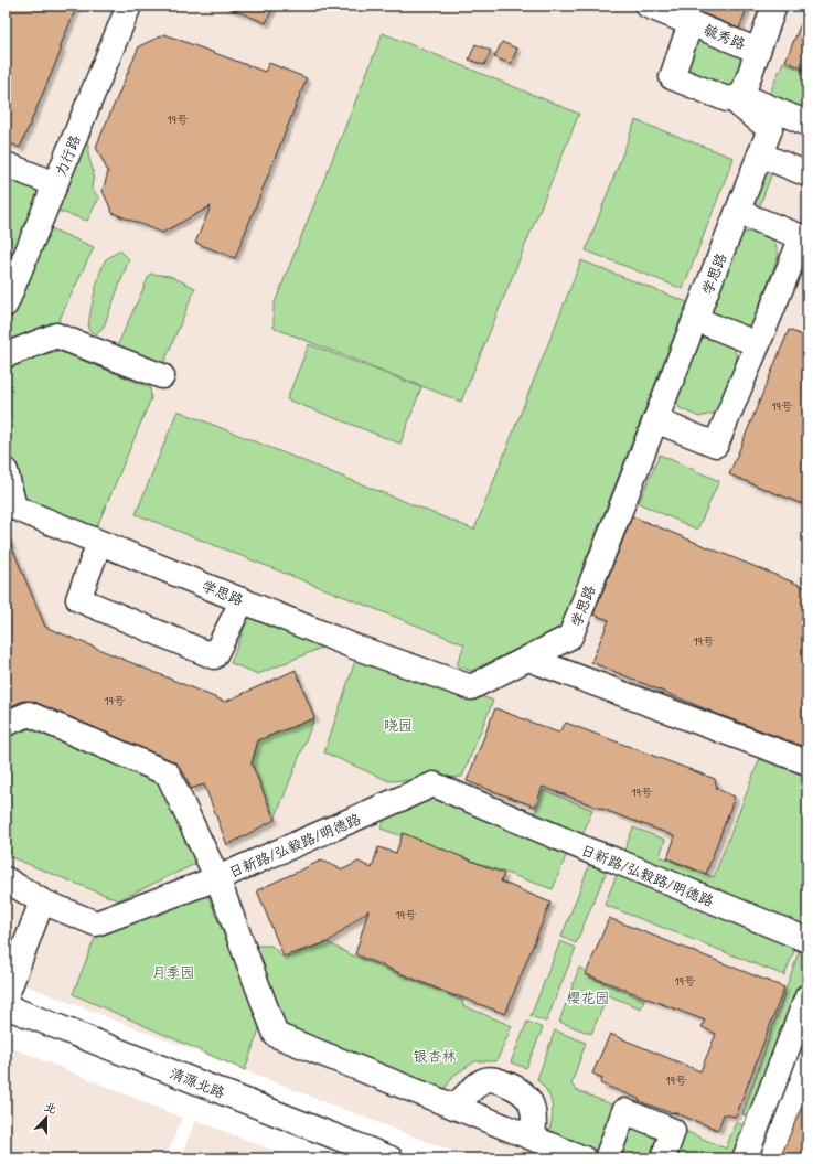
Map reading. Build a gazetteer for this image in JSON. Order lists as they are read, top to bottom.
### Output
{
  "streets": {
    "street": [
      "毓秀路",
      "力行路",
      "学思路",
      "日新路/弘毅路/明德路",
      "清源北路"
    ]
  },
  "parks": [
    "晓园",
    "月季园",
    "樱花园",
    "银杏林"
  ],
  "house_numbers": [
    "19号",
    "19号",
    "19号",
    "19号",
    "19号",
    "19号",
    "19号",
    "19号"
  ],
  "north": "top"
}
